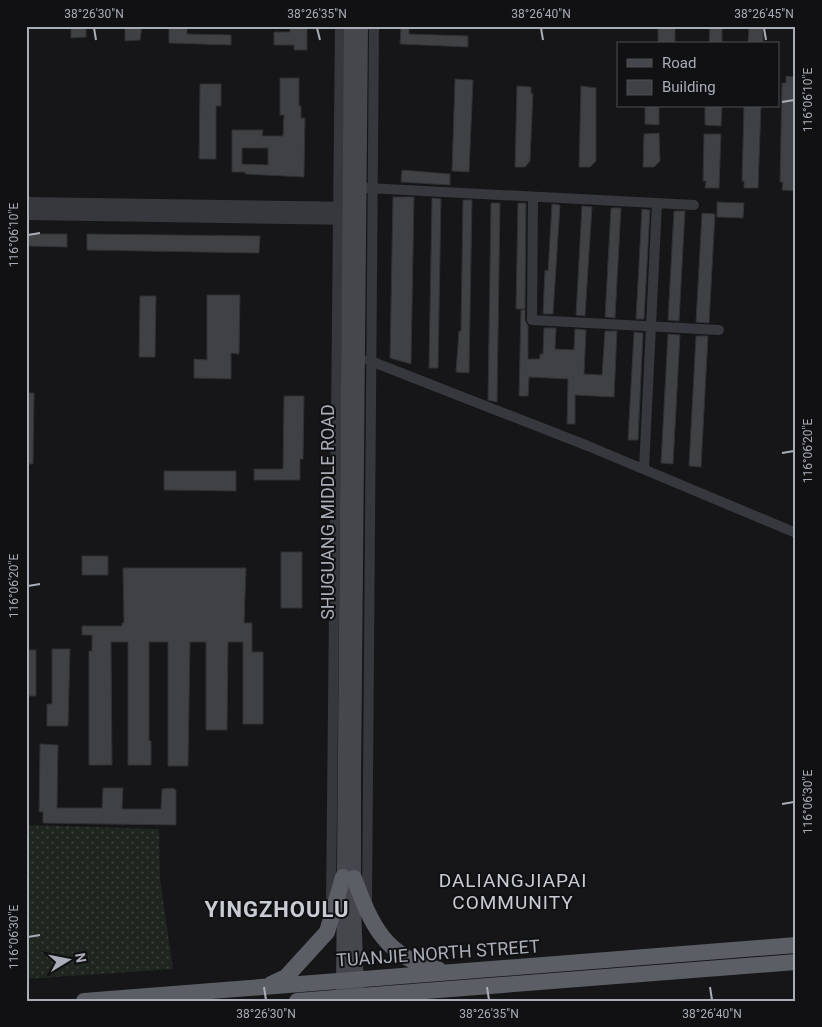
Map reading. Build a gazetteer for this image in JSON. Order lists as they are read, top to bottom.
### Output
{
  "streets": {
    "highway": ["TUANJIE NORTH STREET"],
    "main road": ["SHUGUANG MIDDLE ROAD"]
  },
  "crossings": [
    ["SHUGUANG MIDDLE ROAD", "TUANJIE NORTH STREET"]
  ],
  "districts": ["DALIANGJIAPAI COMMUNITY", "YINGZHOULU"],
  "legend": ["Road", "Building"],
  "north": "right",
  "coordinates": [
    "38°26'30\"N",
    "38°26'35\"N",
    "38°26'40\"N",
    "38°26'45\"N",
    "116°06'10\"E",
    "116°06'20\"E",
    "116°06'30\"E"
  ]
}
